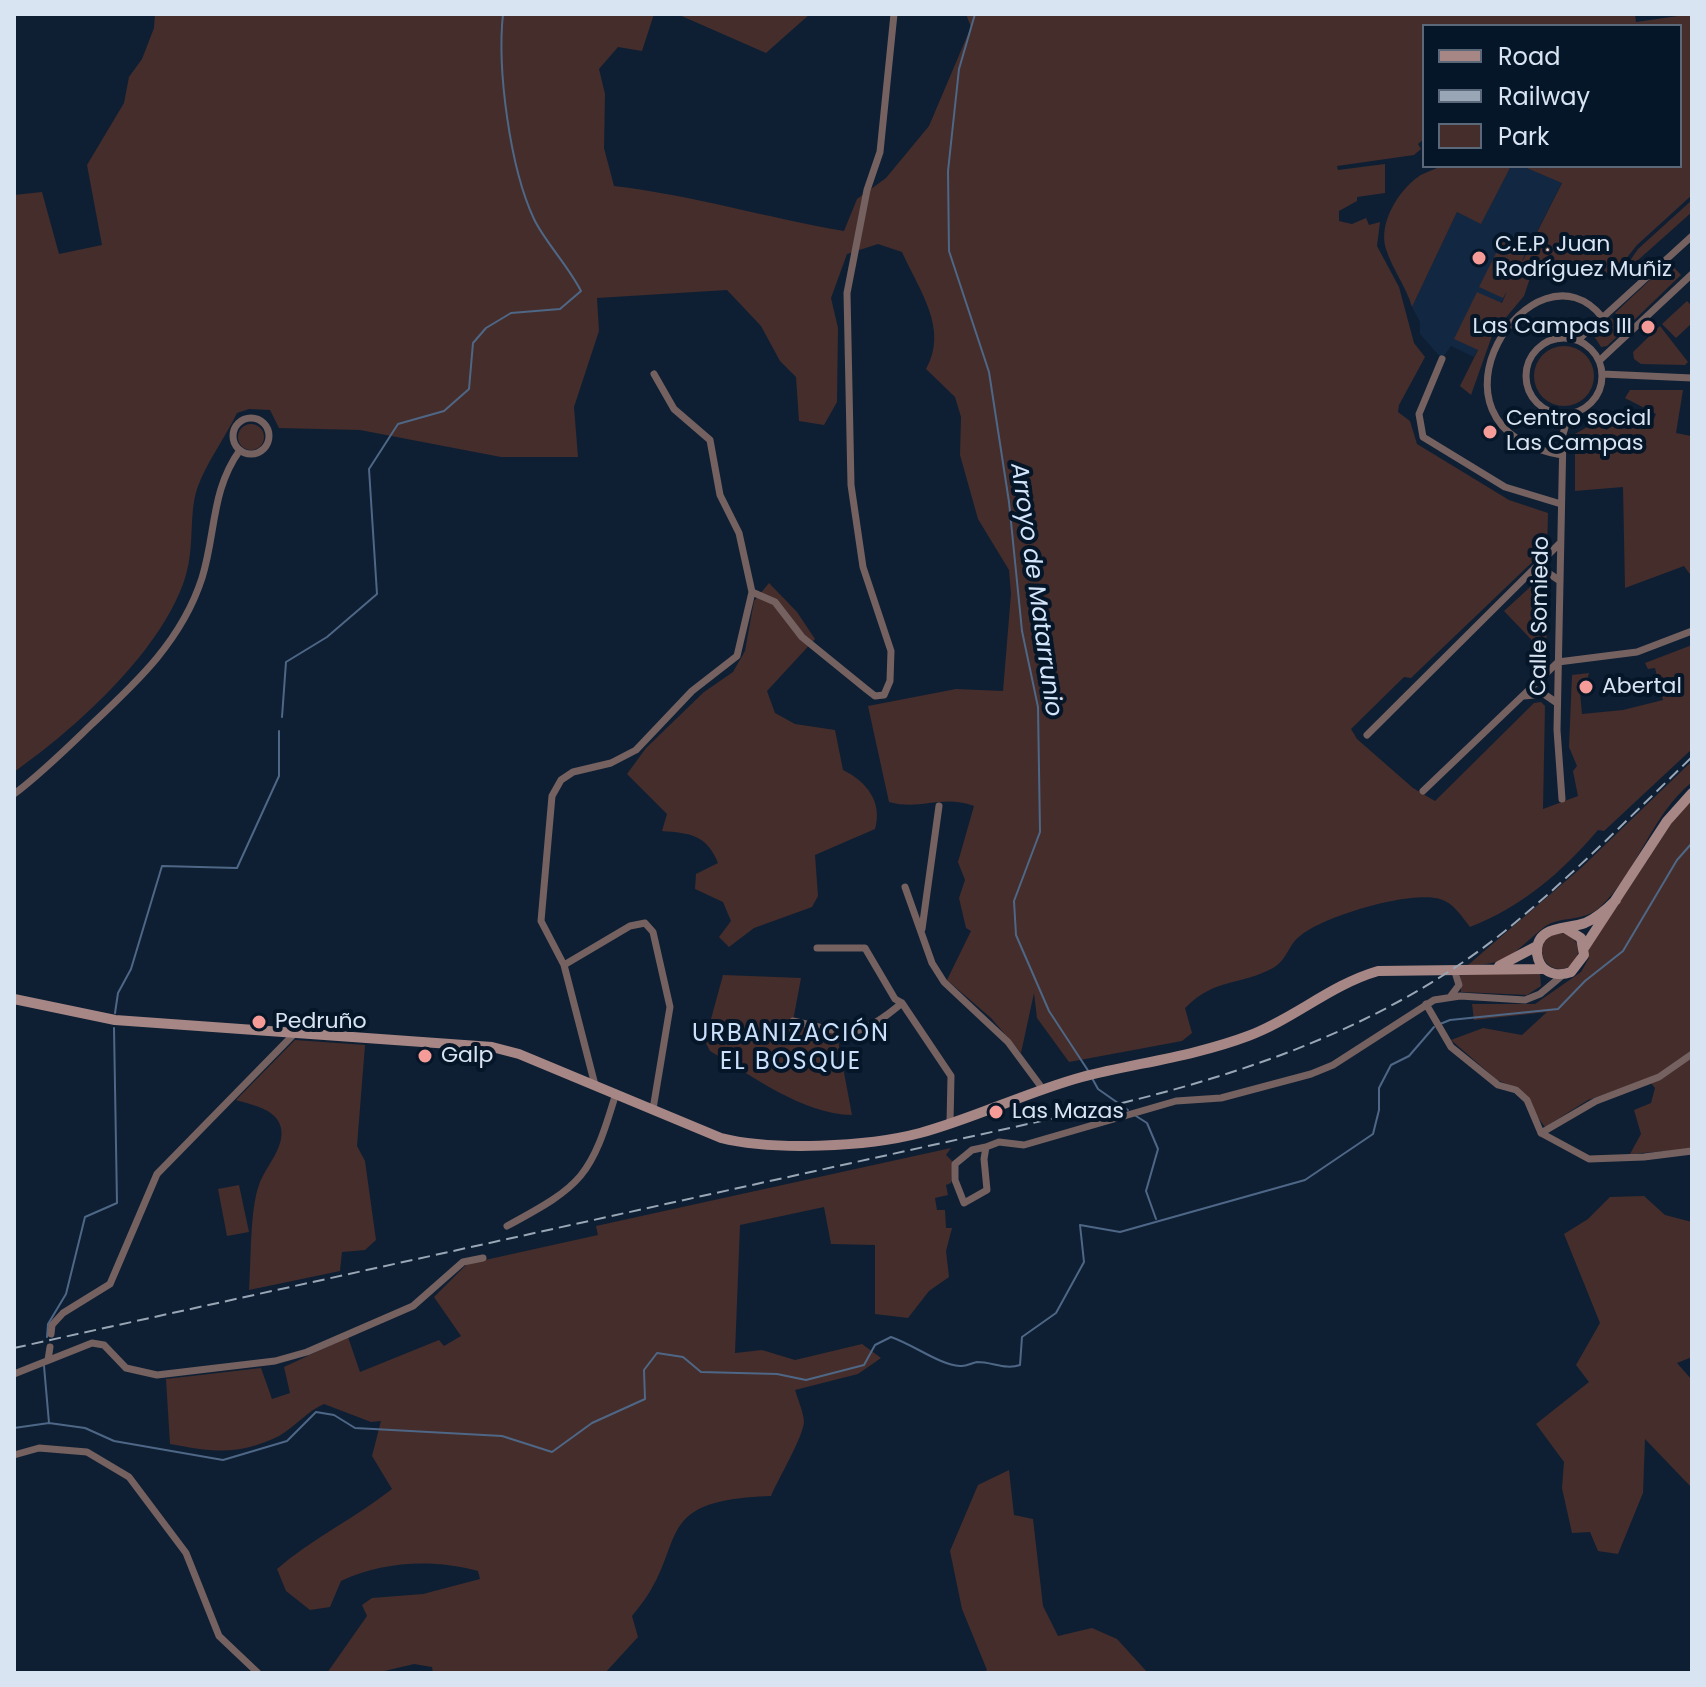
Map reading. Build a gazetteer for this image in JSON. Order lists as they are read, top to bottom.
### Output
{
  "streets": {
    "street": ["Calle Somiedo"]
  },
  "districts": ["URBANIZACIÓN EL BOSQUE"],
  "water": ["Arroyo de Matarrunio"],
  "places": [
    "C.E.P. Juan Rodríguez Muñiz",
    "Las Campas III",
    "Centro social Las Campas",
    "Abertal",
    "Pedruño",
    "Galp",
    "Las Mazas"
  ],
  "legend": ["Road", "Railway", "Park"]
}
